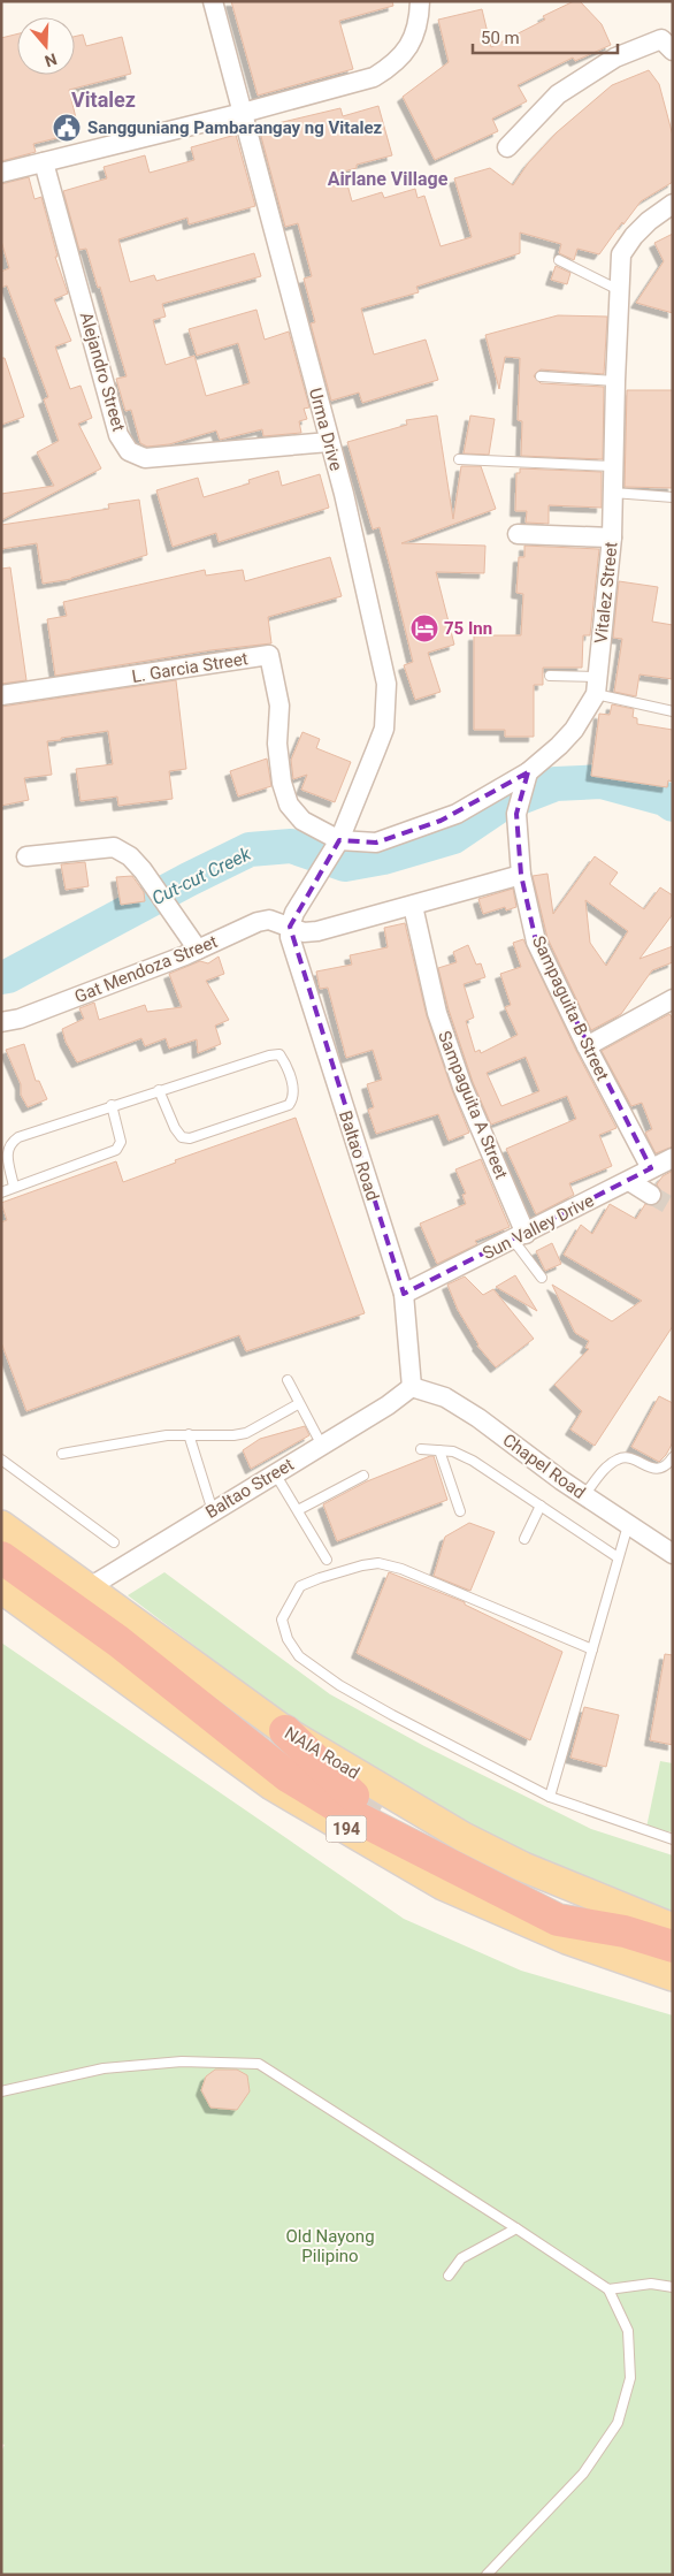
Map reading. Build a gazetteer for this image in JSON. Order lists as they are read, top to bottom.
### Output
{
  "streets": {
    "main road": ["NAIA Road", "194"],
    "street": [
      "Alejandro Street",
      "Urma Drive",
      "Vitalez Street",
      "L. Garcia Street",
      "Gat Mendoza Street",
      "Sampaguita B Street",
      "Sampaguita A Street",
      "Baltao Road",
      "Sun Valley Drive",
      "Chapel Road",
      "Baltao Street"
    ]
  },
  "crossings": [
    ["Alejandro Street", "Urma Drive"],
    ["Urma Drive", "Vitalez Street"],
    ["Urma Drive", "L. Garcia Street"],
    ["Urma Drive", "Gat Mendoza Street"],
    ["Urma Drive", "Baltao Road"],
    ["Vitalez Street", "L. Garcia Street"],
    ["Vitalez Street", "Sampaguita B Street"],
    ["Gat Mendoza Street", "Baltao Road"],
    ["Sampaguita B Street", "Sun Valley Drive"],
    ["Sampaguita A Street", "Sun Valley Drive"],
    ["Baltao Road", "Sun Valley Drive"],
    ["Baltao Road", "Chapel Road"],
    ["Baltao Road", "Baltao Street"],
    ["Chapel Road", "Baltao Street"],
    ["Baltao Street", "NAIA Road"]
  ],
  "districts": ["Vitalez", "Airlane Village"],
  "water": ["Cut-cut Creek"],
  "parks": ["Old Nayong Pilipino"],
  "places": {
    "public building": ["Sangguniang Pambarangay ng Vitalez"],
    "hotel": ["75 Inn"]
  },
  "scale_bar": "50 m",
  "north": "bottom"
}
